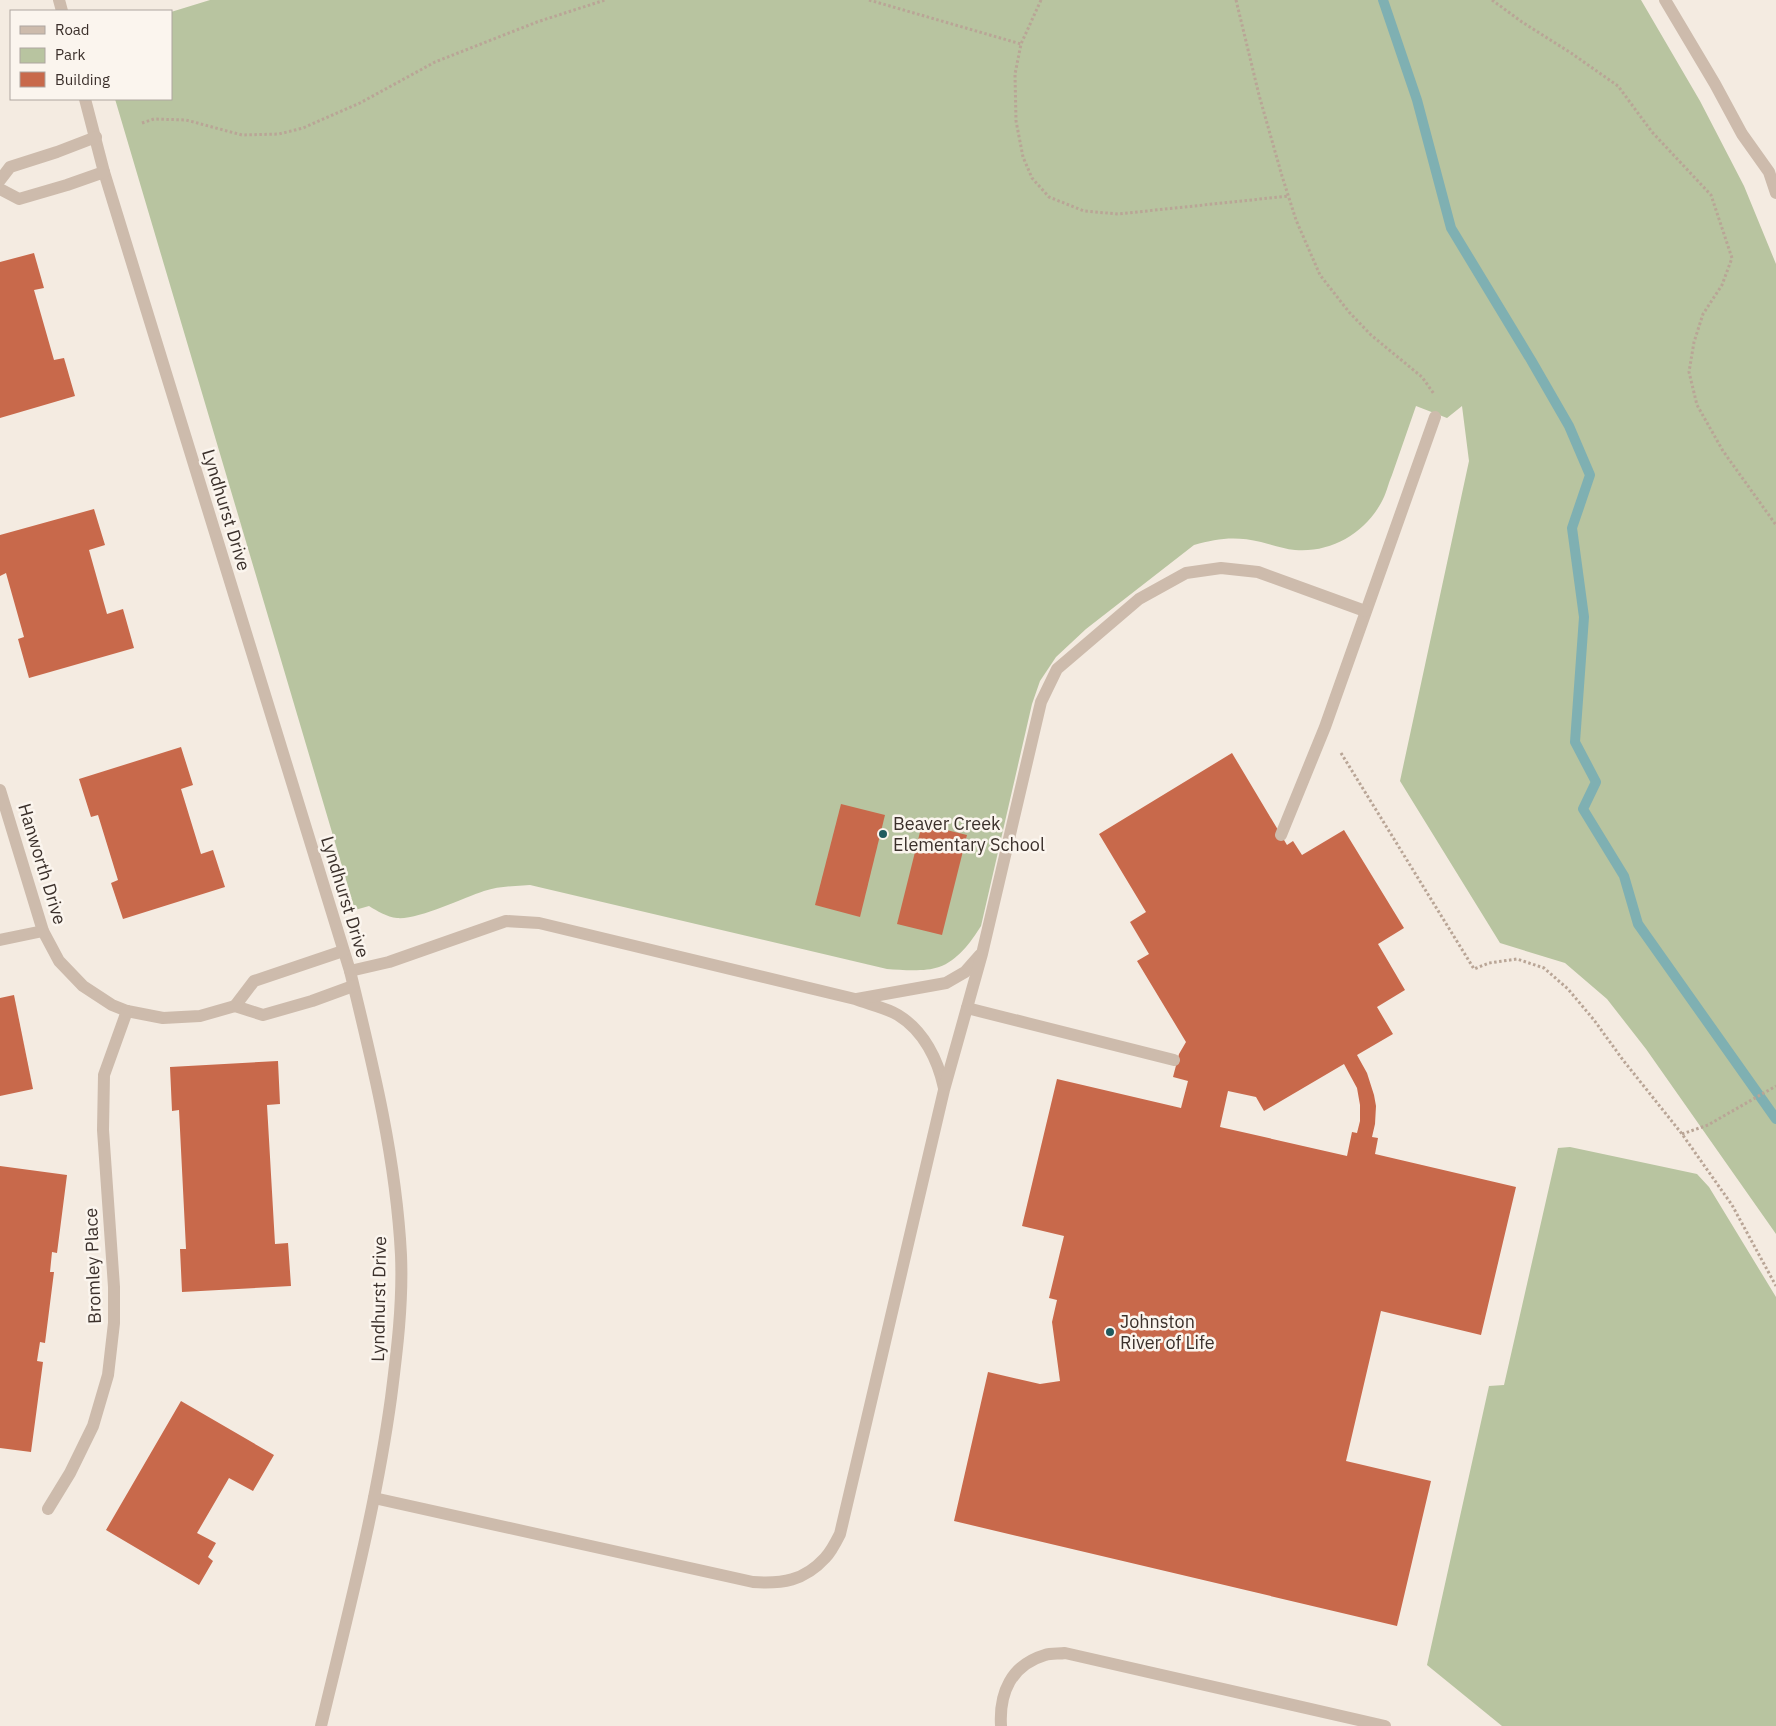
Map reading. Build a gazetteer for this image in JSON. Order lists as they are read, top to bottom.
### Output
{
  "streets": {
    "street": ["Lyndhurst Drive", "Hanworth Drive", "Bromley Place"]
  },
  "crossings": [
    ["Hanworth Drive", "Bromley Place"]
  ],
  "places": ["Beaver Creek Elementary School", "Johnston River of Life"],
  "legend": ["Road", "Park", "Building"]
}
